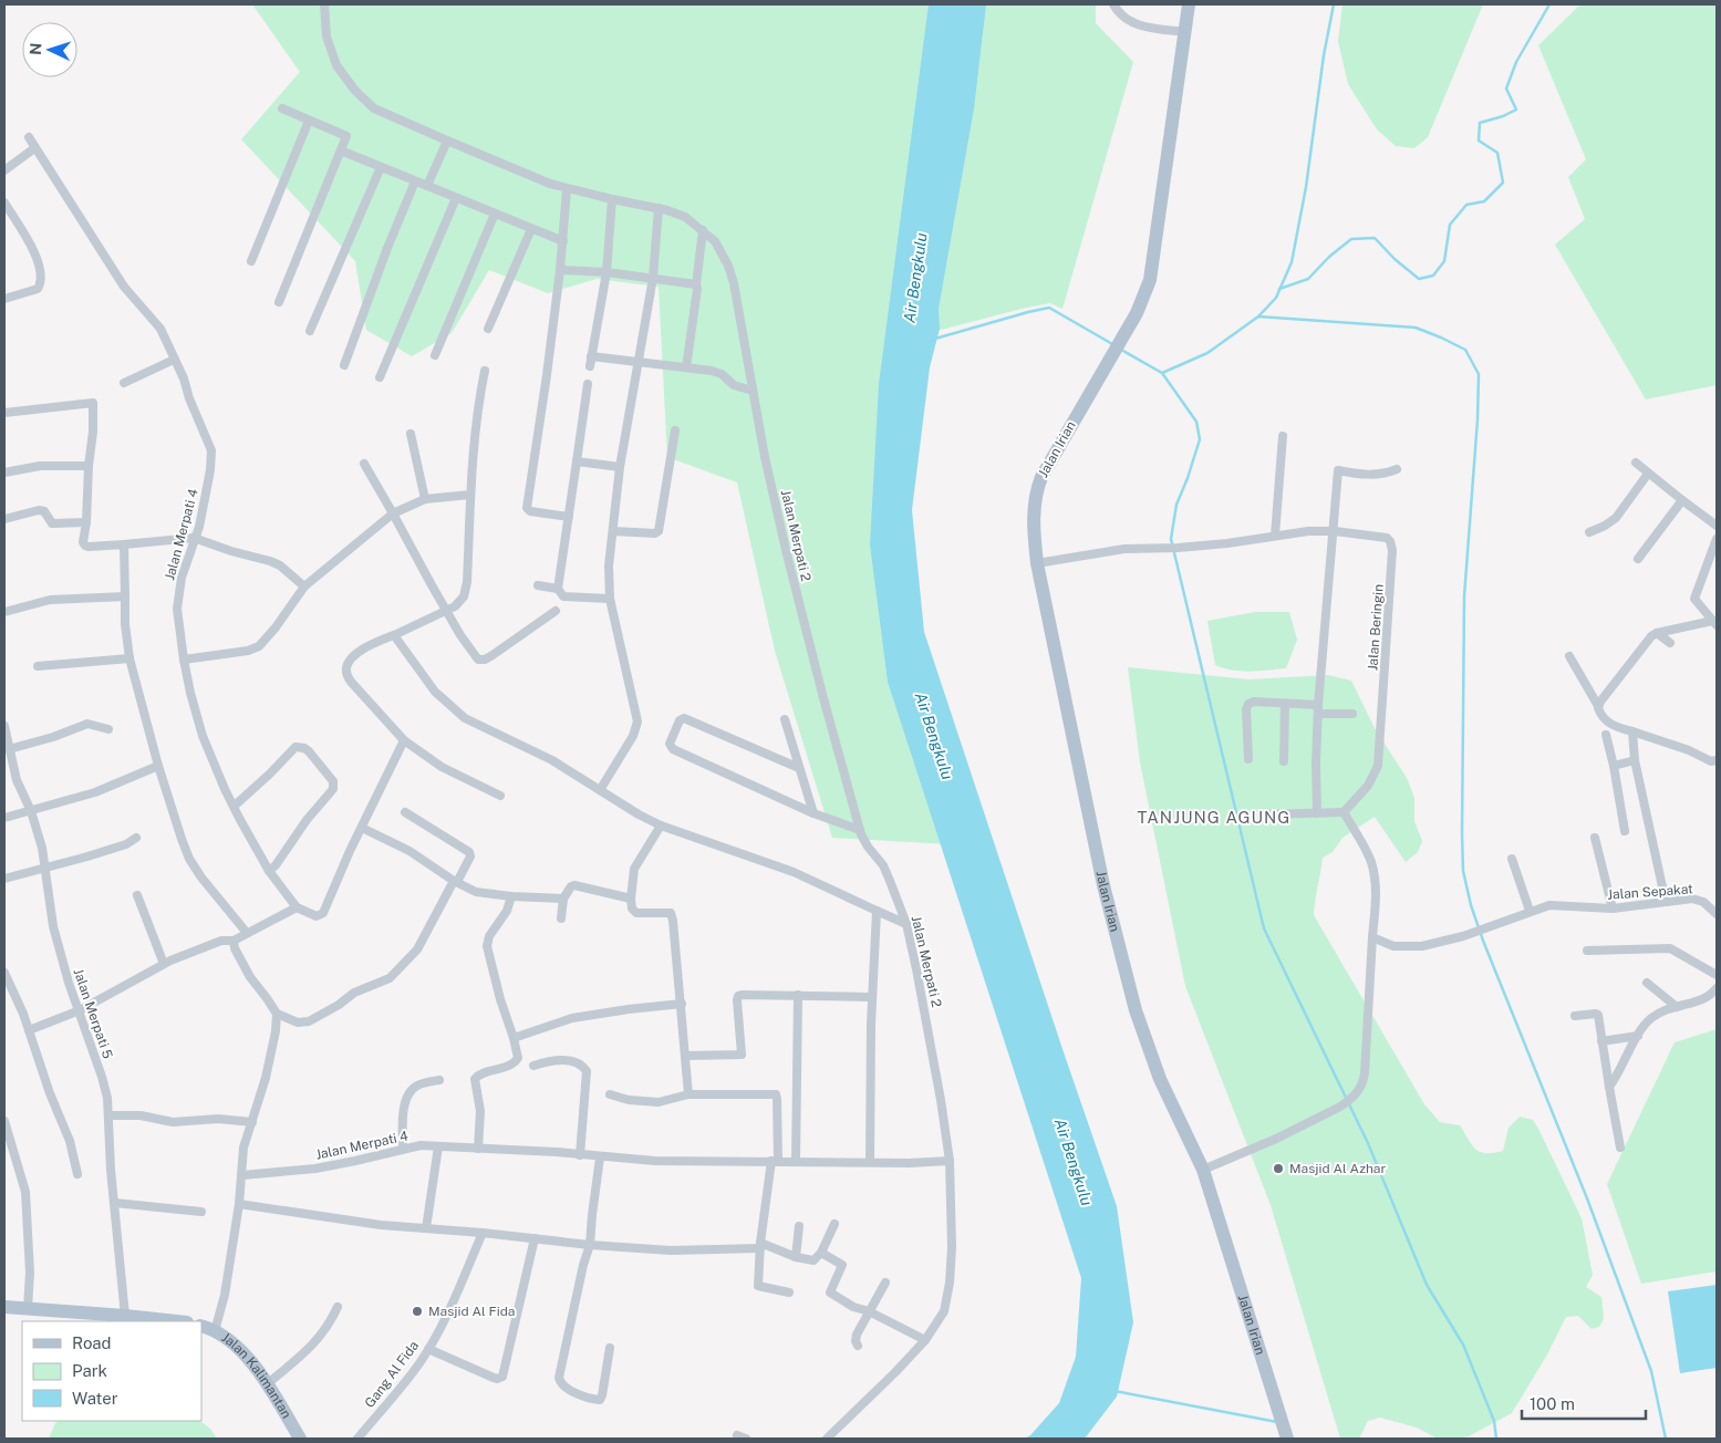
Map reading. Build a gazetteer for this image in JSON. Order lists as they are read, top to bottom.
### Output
{
  "streets": {
    "main road": ["Jalan Irian", "Jalan Kalimantan"],
    "street": [
      "Jalan Merpati 4",
      "Jalan Merpati 2",
      "Jalan Beringin",
      "Jalan Sepakat",
      "Jalan Merpati 5",
      "Gang Al Fida"
    ]
  },
  "crossings": [
    ["Jalan Irian", "Jalan Beringin"],
    ["Jalan Merpati 4", "Jalan Merpati 2"]
  ],
  "districts": ["TANJUNG AGUNG"],
  "water": ["Air Bengkulu"],
  "places": ["Masjid Al Azhar", "Masjid Al Fida"],
  "legend": ["Road", "Park", "Water"],
  "scale_bar": "100 m",
  "north": "left"
}
